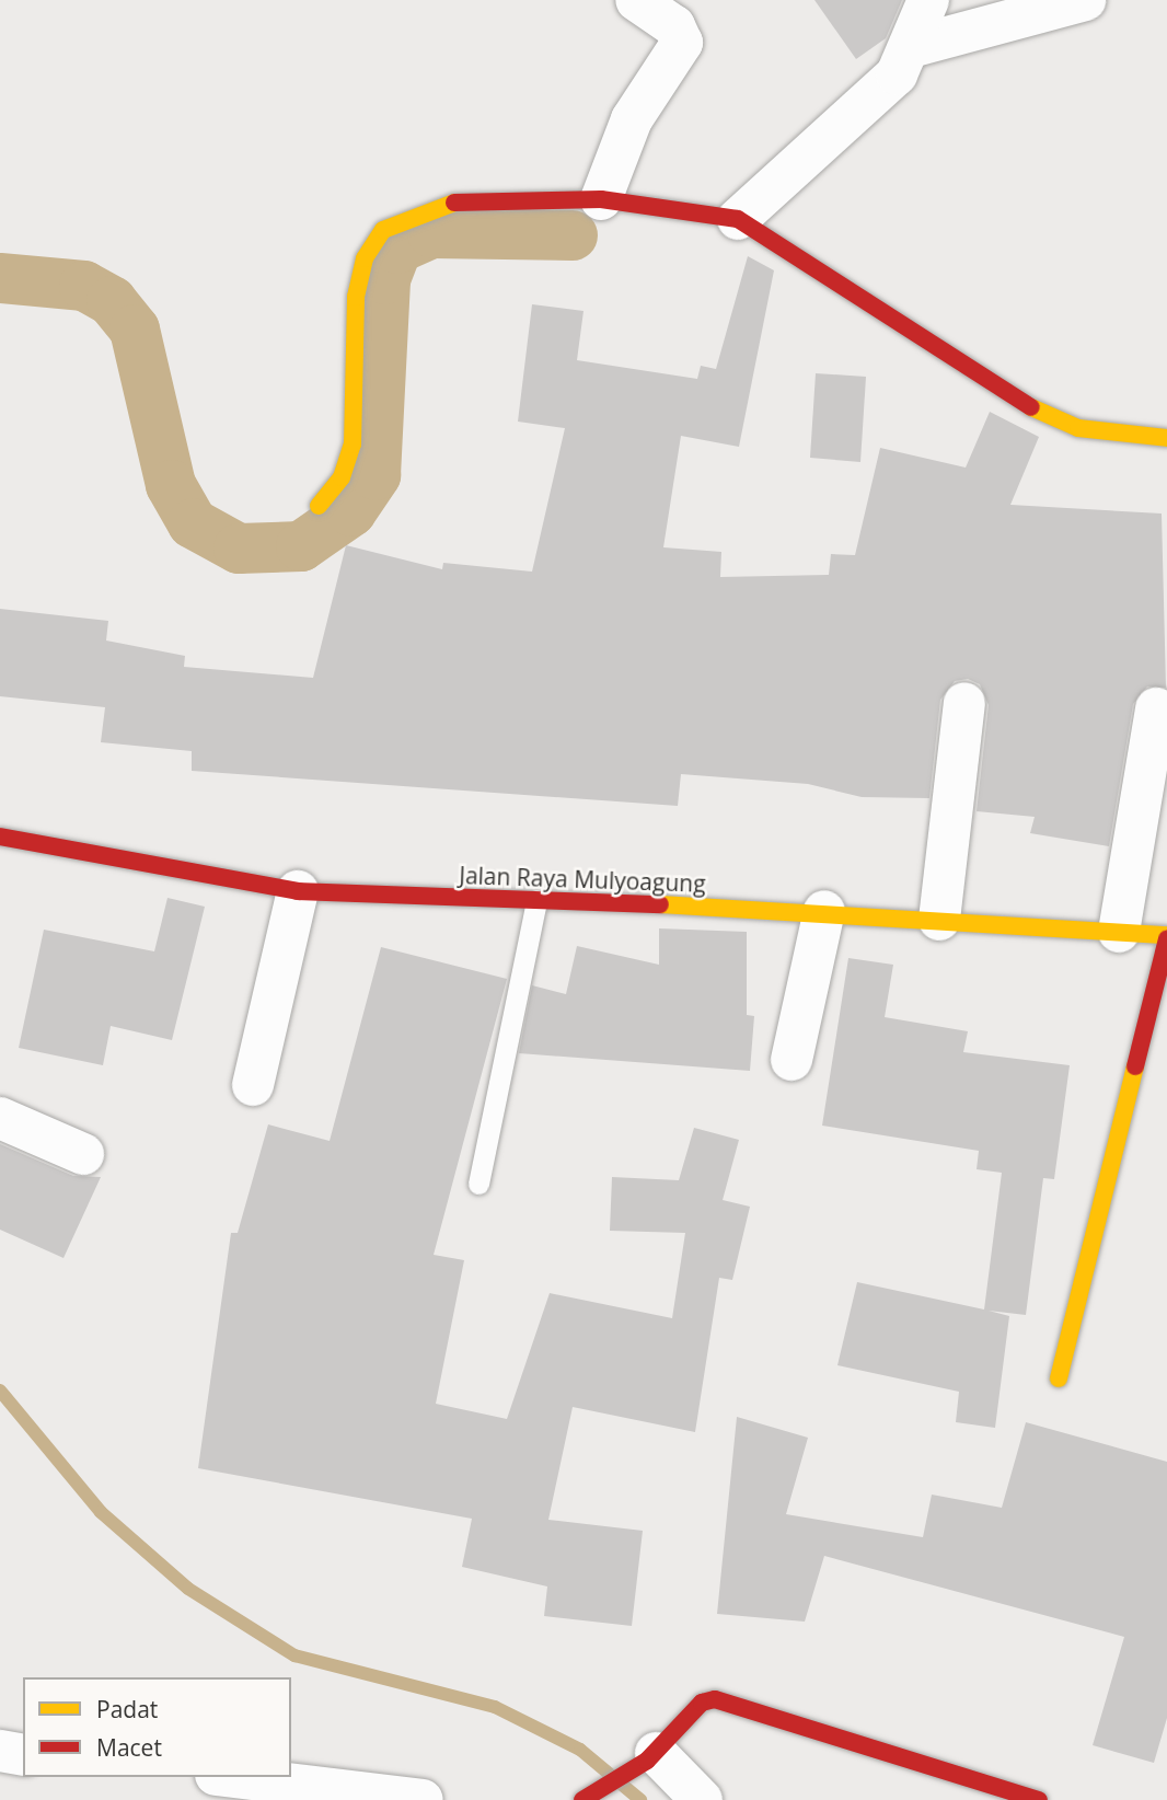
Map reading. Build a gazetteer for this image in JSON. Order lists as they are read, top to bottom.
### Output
{
  "streets": {
    "street": ["Jalan Raya Mulyoagung"]
  },
  "legend": ["Padat", "Macet"]
}
